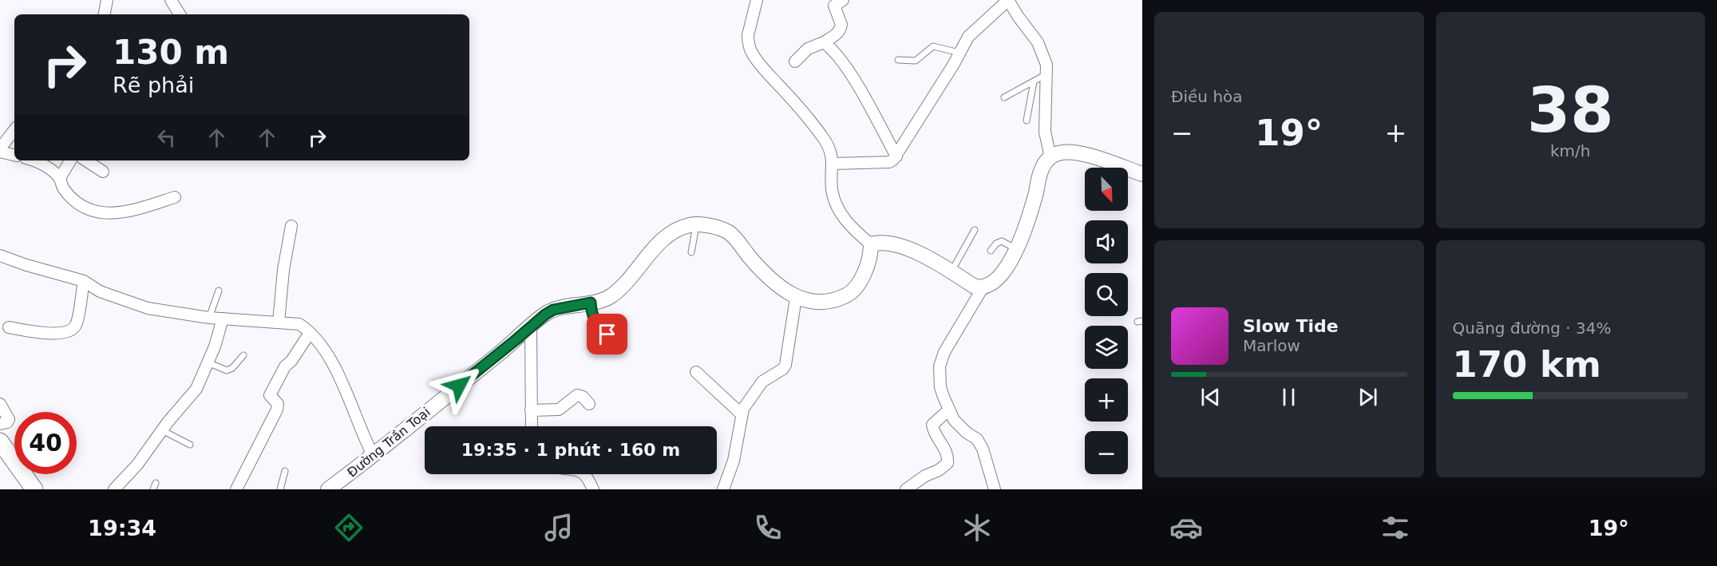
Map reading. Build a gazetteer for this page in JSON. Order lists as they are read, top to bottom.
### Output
{
  "streets": {
    "street": ["Đường Trần Toại"]
  },
  "north": "bottom right",
  "page": {
    "tile": [
      "Điều hòa",
      ["38", "km/h"],
      ["Quãng đường · 34%", "170 km"]
    ],
    "turn": ["130 m", "Rẽ phải"],
    "heat": ["−", "19°", "+"],
    "map_buttons": ["+", "−"],
    "song": ["Slow Tide", "Marlow"],
    "limit": "40",
    "trip": "19:35 · 1 phút · 160 m",
    "tabs": ["19:34", "19°"]
  }
}
